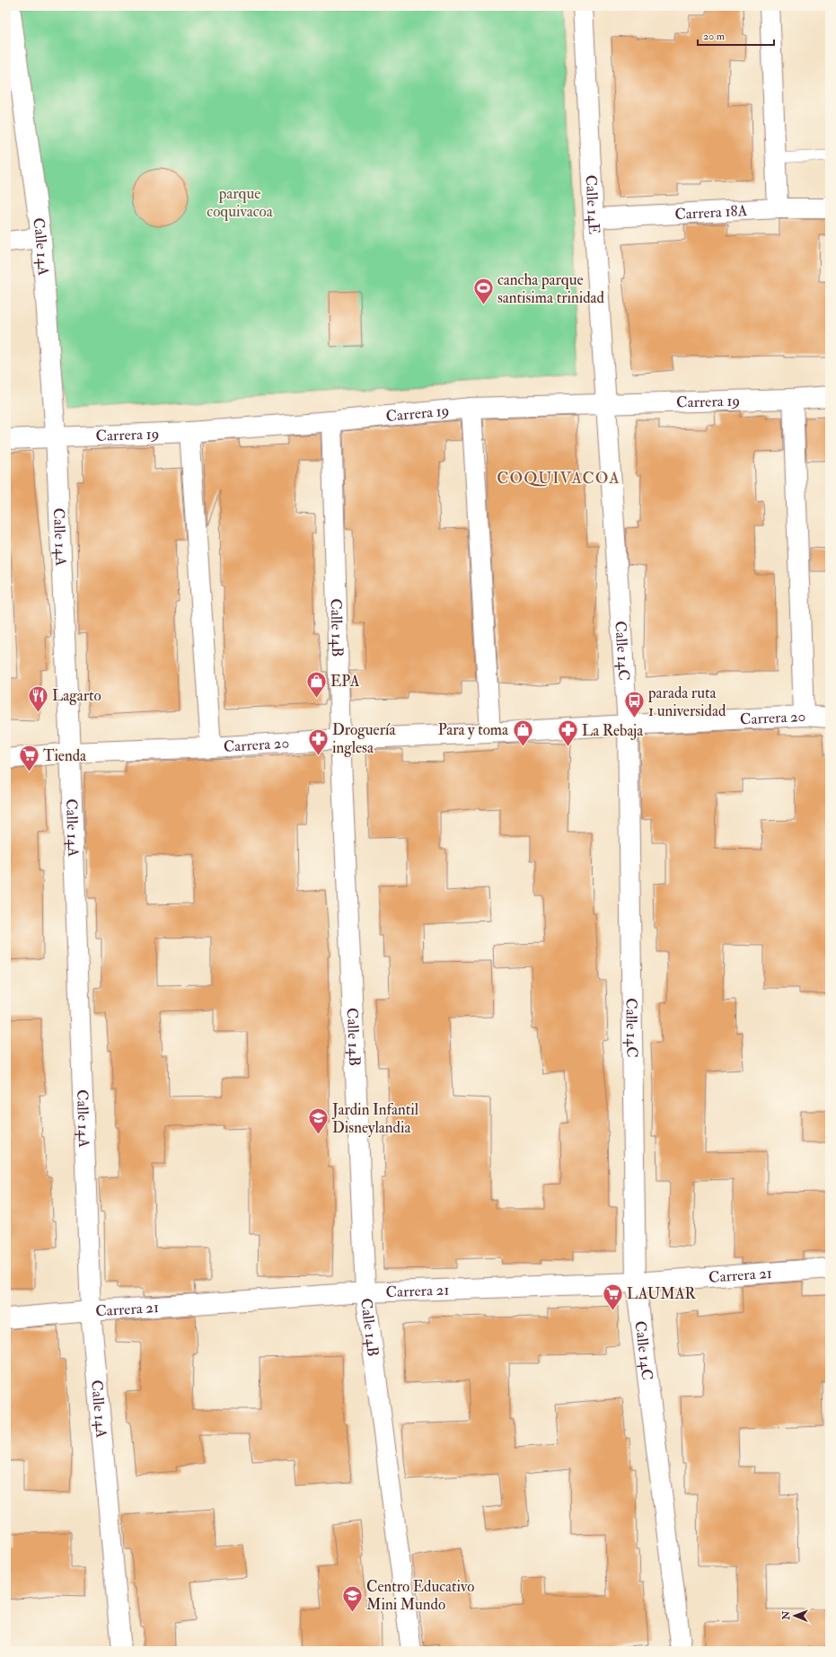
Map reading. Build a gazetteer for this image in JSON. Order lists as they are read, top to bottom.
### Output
{
  "streets": {
    "street": [
      "Calle 14E",
      "Carrera 18A",
      "Calle 14A",
      "Carrera 19",
      "Calle 14B",
      "Calle 14C",
      "Carrera 20",
      "Carrera 21"
    ]
  },
  "crossings": [
    ["Calle 14E", "Carrera 18A"],
    ["Calle 14E", "Carrera 19"],
    ["Calle 14E", "Calle 14C"],
    ["Calle 14A", "Carrera 19"],
    ["Calle 14A", "Carrera 20"],
    ["Calle 14A", "Carrera 21"],
    ["Carrera 19", "Calle 14B"],
    ["Carrera 19", "Calle 14C"],
    ["Calle 14B", "Carrera 20"],
    ["Calle 14B", "Carrera 21"],
    ["Calle 14C", "Carrera 20"],
    ["Calle 14C", "Carrera 21"]
  ],
  "districts": ["COQUIVACOA"],
  "parks": ["parque coquivacoa"],
  "places": {
    "sports": ["cancha parque santisima trinidad"],
    "shop": ["EPA", "Para y toma"],
    "restaurant": ["Lagarto"],
    "bus stop": ["parada ruta 1 universidad"],
    "pharmacy": ["La Rebaja", "Droguería inglesa"],
    "supermarket": ["Tienda", "LAUMAR"],
    "school or university": ["Jardin Infantil Disneylandia", "Centro Educativo Mini Mundo"]
  },
  "scale_bar": "20 m",
  "north": "left"
}
